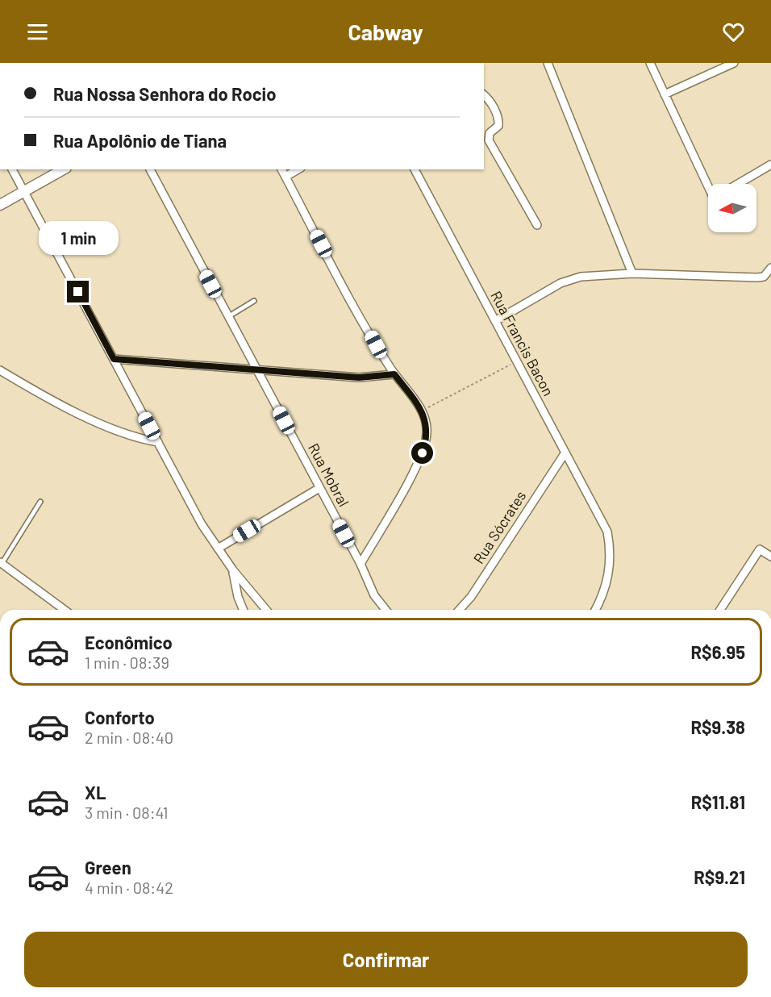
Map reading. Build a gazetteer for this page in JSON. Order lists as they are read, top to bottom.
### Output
{
  "streets": {
    "street": ["Rua Francis Bacon", "Rua Mobral", "Rua Sócrates"]
  },
  "crossings": [
    ["Rua Francis Bacon", "Rua Sócrates"]
  ],
  "north": "left",
  "page": {
    "header": "Cabway",
    "banner": ["Rua Nossa Senhora do Rocio", "Rua Apolônio de Tiana"],
    "bubble": "1 min",
    "list": [
      {
        "name": "Econômico",
        "note": "1 min · 08:39",
        "value": "R$6.95"
      },
      {
        "name": "Conforto",
        "note": "2 min · 08:40",
        "value": "R$9.38"
      },
      {
        "name": "XL",
        "note": "3 min · 08:41",
        "value": "R$11.81"
      },
      {
        "name": "Green",
        "note": "4 min · 08:42",
        "value": "R$9.21"
      }
    ],
    "buttons": "Confirmar"
  }
}
